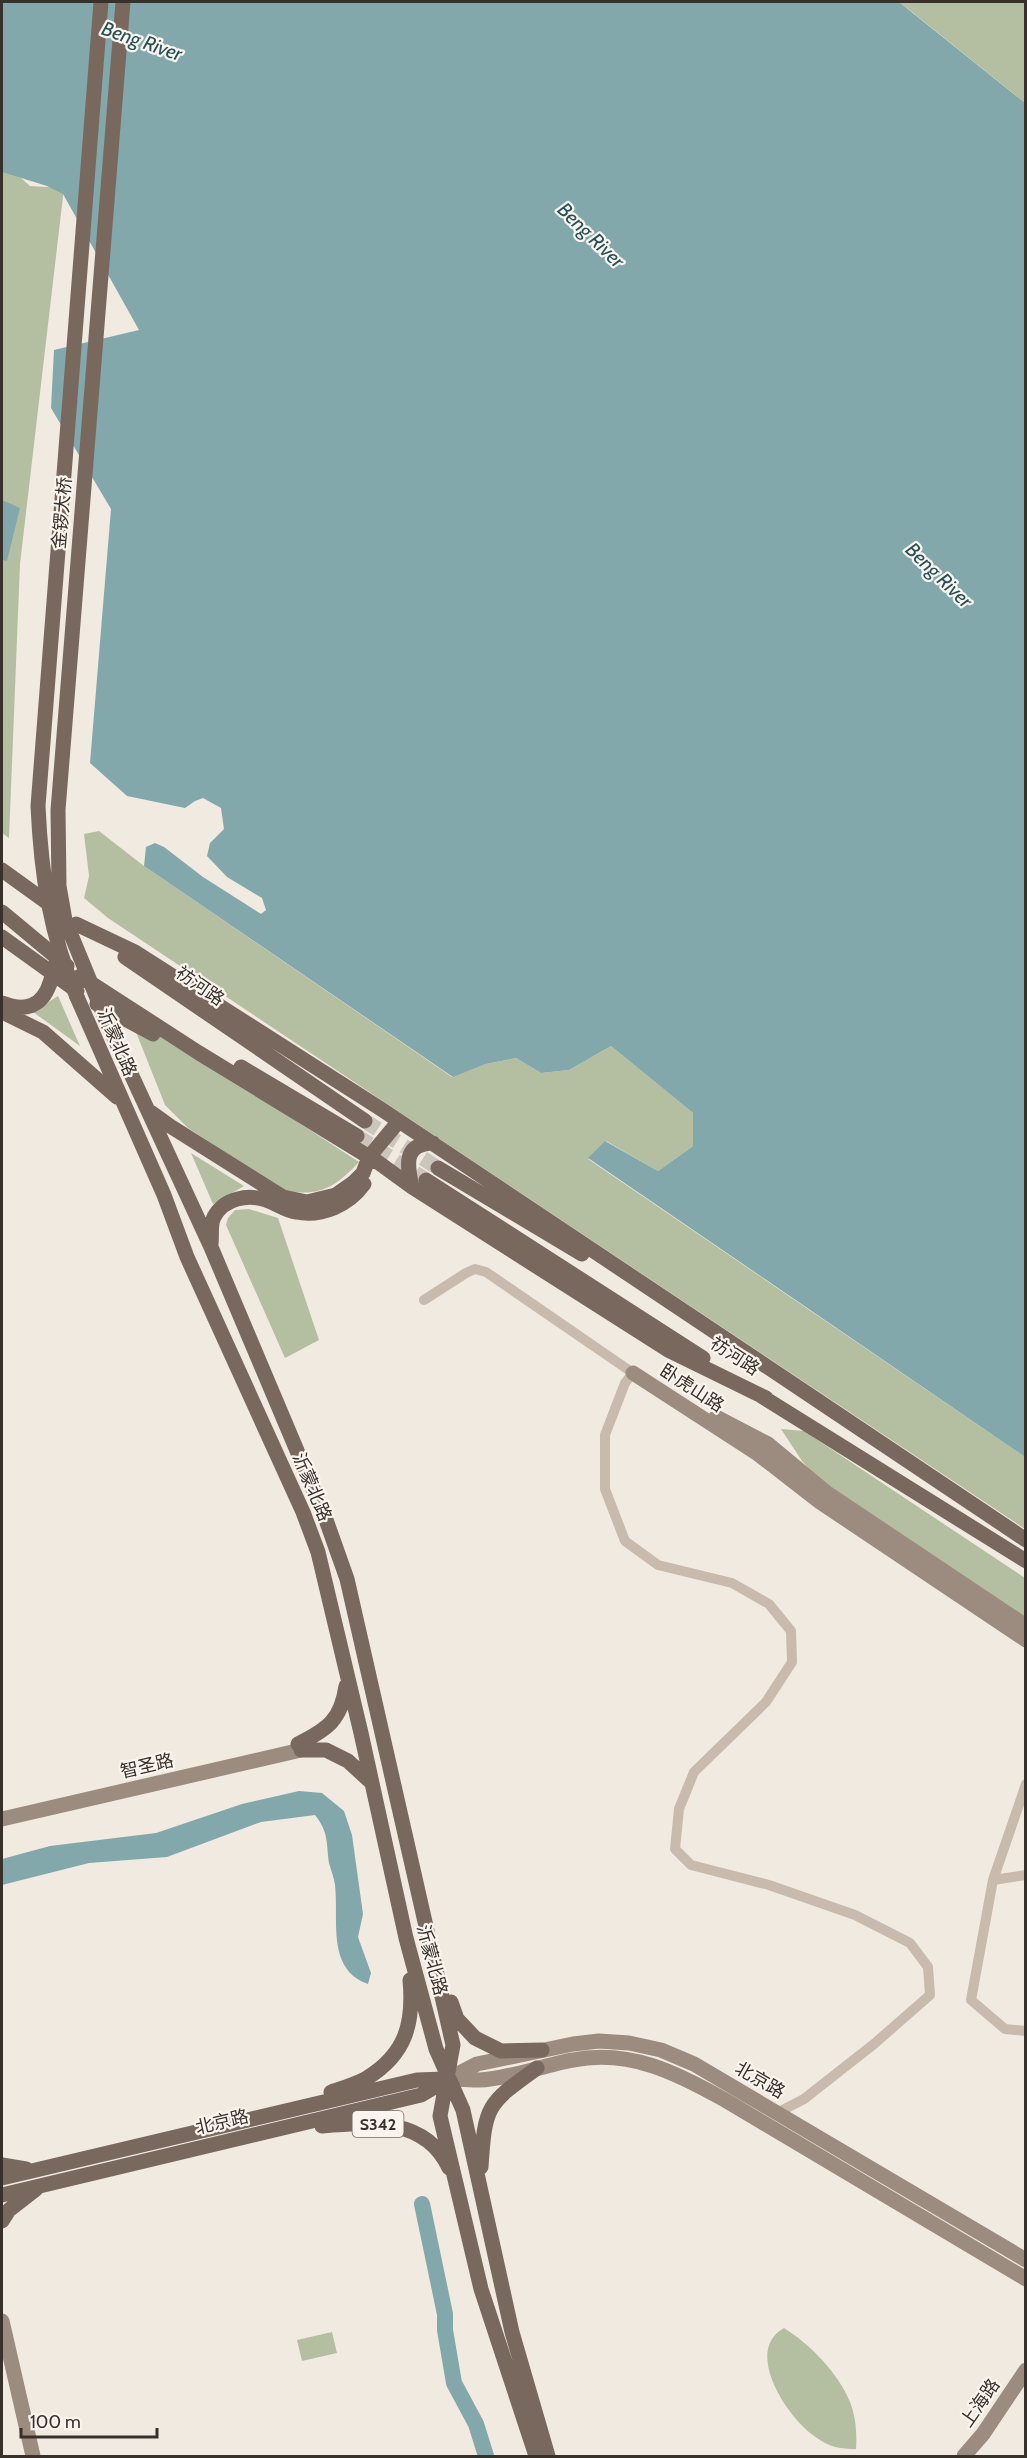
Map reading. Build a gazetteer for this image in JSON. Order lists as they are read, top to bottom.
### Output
{
  "streets": {
    "main road": [
      "金锣大桥",
      "祊河路",
      "沂蒙北路",
      "北京路",
      "S342"
    ],
    "street": ["卧虎山路", "智圣路", "上海路"]
  },
  "crossings": [
    ["金锣大桥", "沂蒙北路"],
    ["沂蒙北路", "北京路"],
    ["沂蒙北路", "S342"],
    ["北京路", "S342"]
  ],
  "water": ["Beng River"],
  "scale_bar": "100 m"
}
